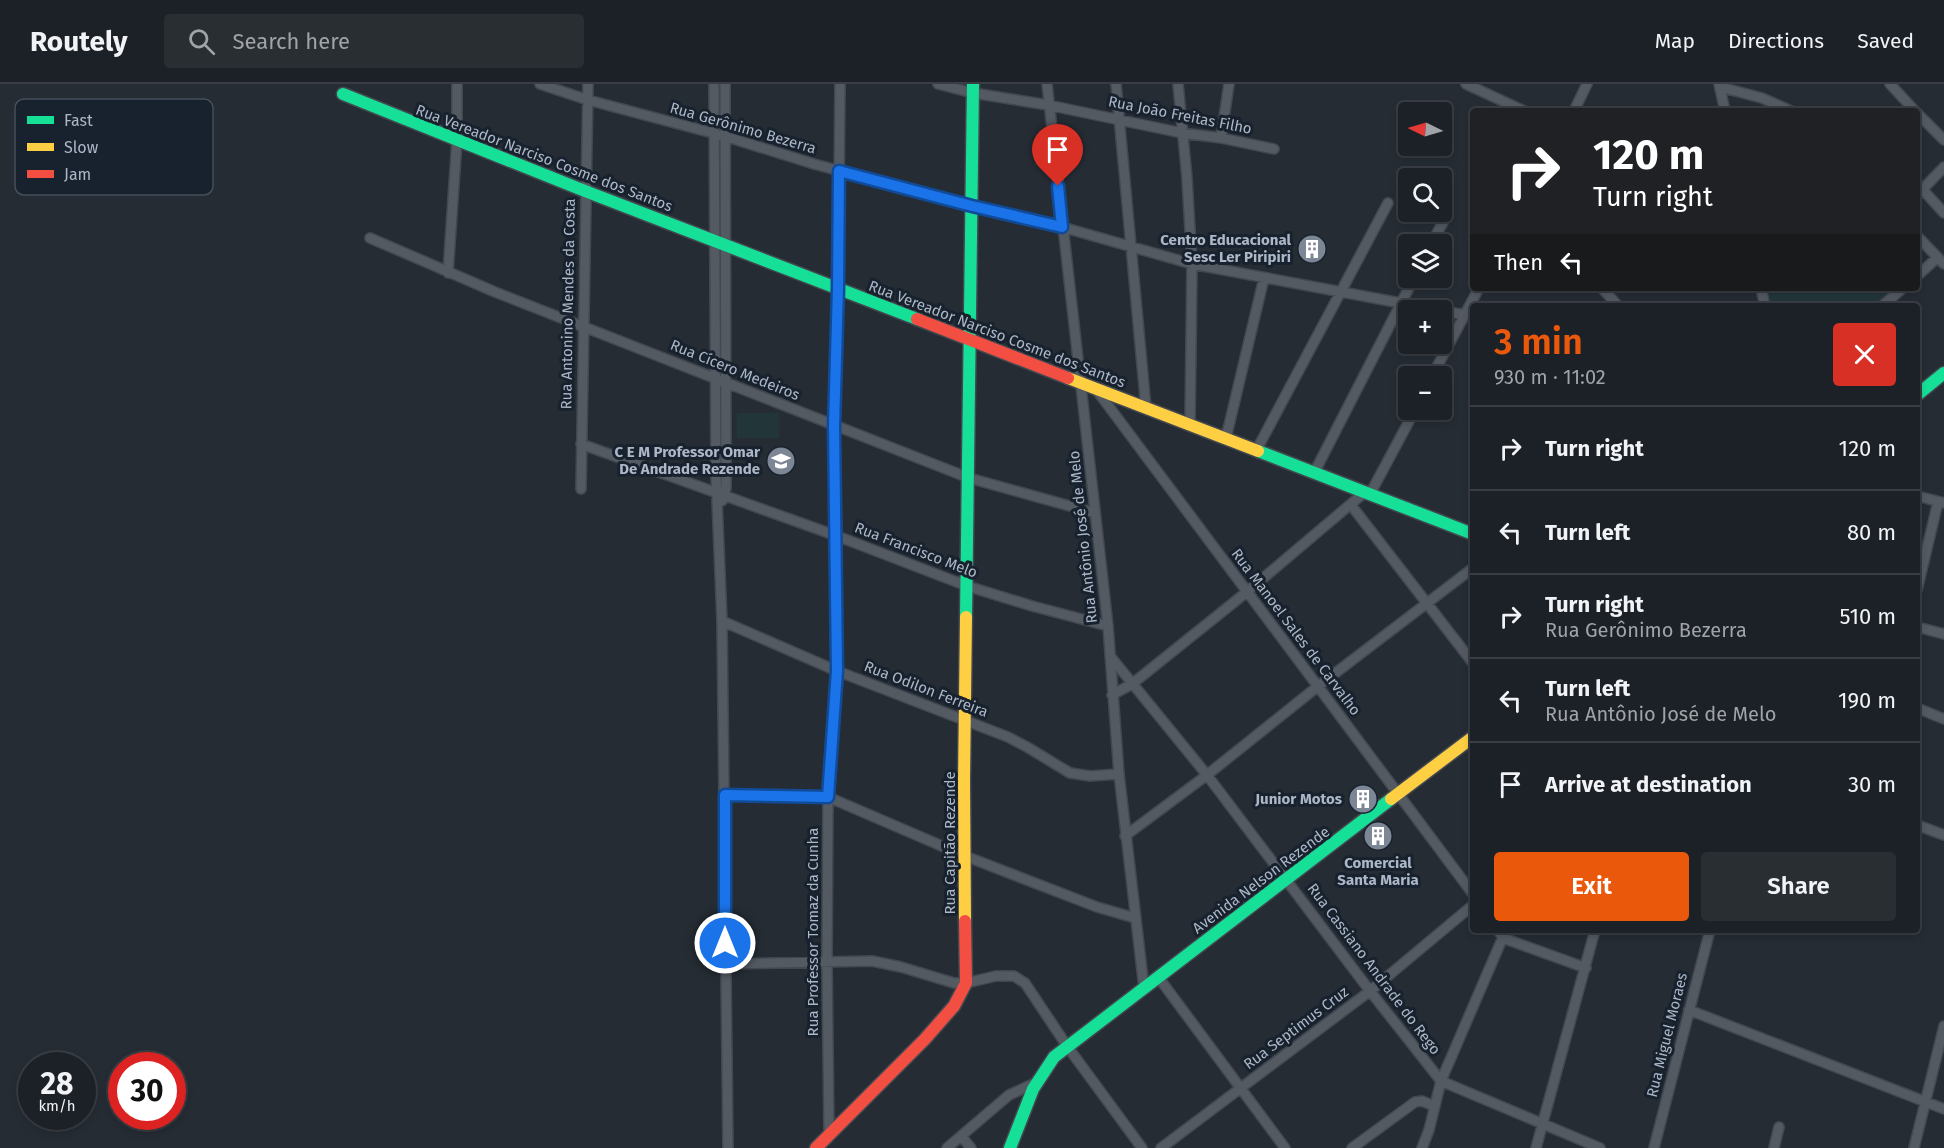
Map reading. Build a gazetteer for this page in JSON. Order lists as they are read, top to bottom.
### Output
{
  "streets": {
    "street": [
      "Rua João Freitas Filho",
      "Rua Gerônimo Bezerra",
      "Rua Vereador Narciso Cosme dos Santos",
      "Rua Antonino Mendes da Costa",
      "Rua Cícero Medeiros",
      "Rua Antônio José de Melo",
      "Rua Francisco Melo",
      "Rua Manoel Sales de Carvalho",
      "Rua Odilon Ferreira",
      "Rua Capitão Rezende",
      "Avenida Nelson Rezende",
      "Rua Professor Tomaz da Cunha",
      "Rua Cassiano Andrade do Rego",
      "Rua Septimus Cruz",
      "Rua Miguel Moraes"
    ]
  },
  "crossings": [
    ["Rua João Freitas Filho", "Rua Antônio José de Melo"],
    ["Rua João Freitas Filho", "Rua Capitão Rezende"],
    ["Rua Gerônimo Bezerra", "Rua Antonino Mendes da Costa"],
    ["Rua Gerônimo Bezerra", "Rua Antônio José de Melo"],
    ["Rua Gerônimo Bezerra", "Rua Capitão Rezende"],
    ["Rua Gerônimo Bezerra", "Rua Professor Tomaz da Cunha"],
    ["Rua Vereador Narciso Cosme dos Santos", "Rua Antonino Mendes da Costa"],
    ["Rua Vereador Narciso Cosme dos Santos", "Rua Antônio José de Melo"],
    ["Rua Vereador Narciso Cosme dos Santos", "Rua Manoel Sales de Carvalho"],
    ["Rua Vereador Narciso Cosme dos Santos", "Rua Capitão Rezende"],
    ["Rua Vereador Narciso Cosme dos Santos", "Rua Professor Tomaz da Cunha"],
    ["Rua Antonino Mendes da Costa", "Rua Cícero Medeiros"],
    ["Rua Antonino Mendes da Costa", "Rua Francisco Melo"],
    ["Rua Cícero Medeiros", "Rua Antônio José de Melo"],
    ["Rua Cícero Medeiros", "Rua Capitão Rezende"],
    ["Rua Cícero Medeiros", "Rua Professor Tomaz da Cunha"],
    ["Rua Antônio José de Melo", "Rua Francisco Melo"],
    ["Rua Antônio José de Melo", "Rua Odilon Ferreira"],
    ["Rua Antônio José de Melo", "Avenida Nelson Rezende"],
    ["Rua Antônio José de Melo", "Rua Cassiano Andrade do Rego"],
    ["Rua Francisco Melo", "Rua Capitão Rezende"],
    ["Rua Francisco Melo", "Rua Professor Tomaz da Cunha"],
    ["Rua Manoel Sales de Carvalho", "Avenida Nelson Rezende"],
    ["Rua Odilon Ferreira", "Rua Capitão Rezende"],
    ["Rua Odilon Ferreira", "Rua Professor Tomaz da Cunha"],
    ["Rua Capitão Rezende", "Rua Professor Tomaz da Cunha"],
    ["Avenida Nelson Rezende", "Rua Cassiano Andrade do Rego"],
    ["Rua Cassiano Andrade do Rego", "Rua Septimus Cruz"]
  ],
  "places": {
    "building": ["Centro Educacional Sesc Ler Piripiri", "Junior Motos", "Comercial Santa Maria"],
    "school or university": ["C E M Professor Omar De Andrade Rezende"]
  },
  "legend": ["Fast", "Slow", "Jam"],
  "north": "left",
  "page": {
    "header": "Routely",
    "search": "Search here",
    "nav": ["Map", "Directions", "Saved"],
    "map_buttons": ["+", "−"],
    "turn": ["120 m", "Turn right"],
    "then": "Then",
    "heading": ["3 min", "930 m · 11:02"],
    "list": [
      {
        "name": "Turn right",
        "value": "120 m"
      },
      {
        "name": "Turn left",
        "value": "80 m"
      },
      {
        "name": "Turn right",
        "note": "Rua Gerônimo Bezerra",
        "value": "510 m"
      },
      {
        "name": "Turn left",
        "note": "Rua Antônio José de Melo",
        "value": "190 m"
      },
      {
        "name": "Arrive at destination",
        "value": "30 m"
      }
    ],
    "buttons": ["Exit", "Share"],
    "speed": "28 km/h",
    "limit": "30"
  }
}
